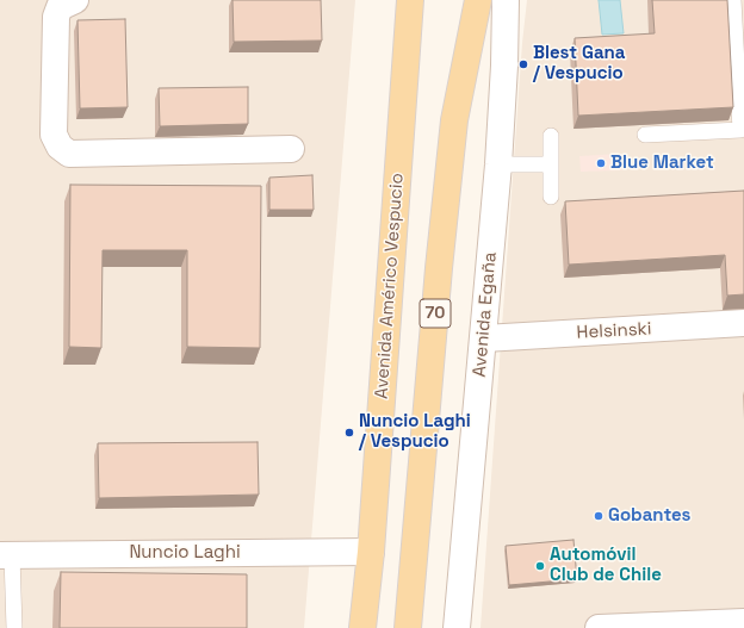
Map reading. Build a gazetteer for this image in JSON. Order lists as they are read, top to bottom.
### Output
{
  "streets": {
    "main road": ["Avenida Américo Vespucio", "70"],
    "street": ["Avenida Egaña", "Helsinski", "Nuncio Laghi"]
  },
  "crossings": [
    ["Avenida Américo Vespucio", "Nuncio Laghi"],
    ["Avenida Egaña", "Helsinski"]
  ],
  "places": [
    "Blest Gana / Vespucio",
    "Blue Market",
    "Nuncio Laghi / Vespucio",
    "Gobantes",
    "Automóvil Club de Chile"
  ]
}
